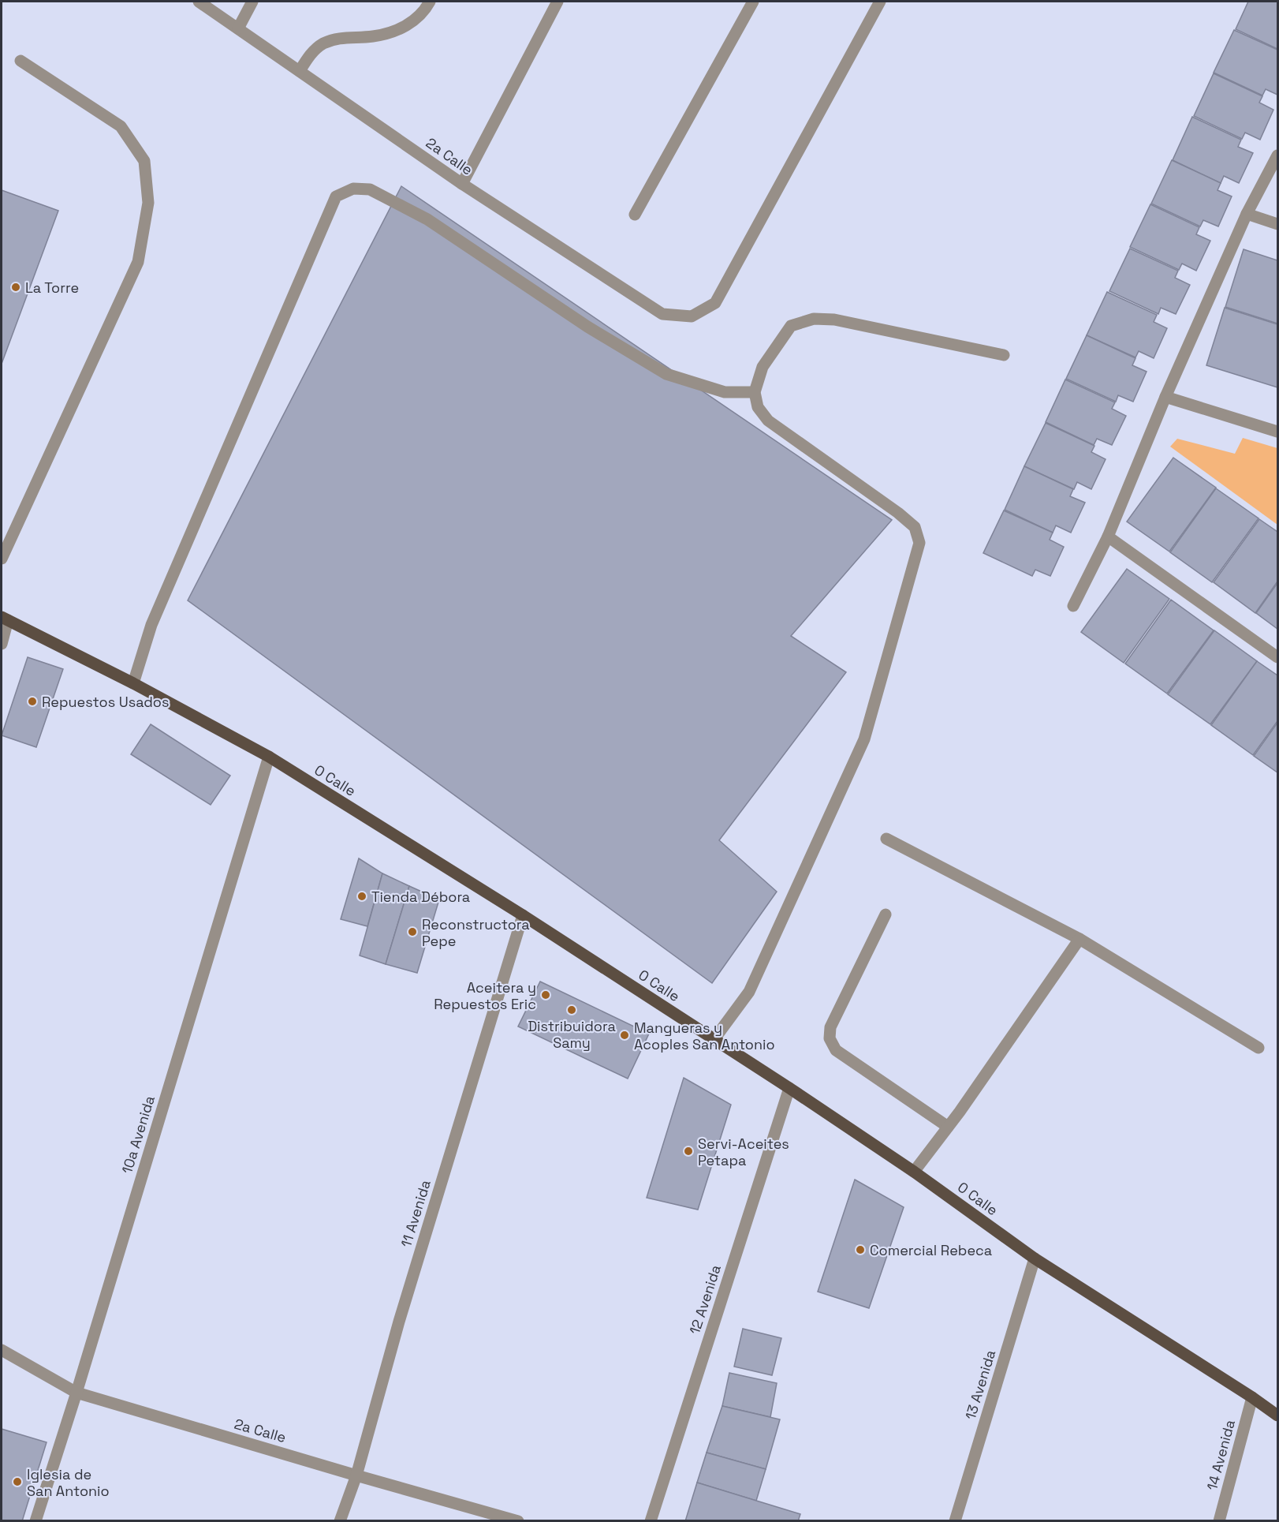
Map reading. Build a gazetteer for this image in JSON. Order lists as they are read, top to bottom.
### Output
{
  "streets": {
    "main road": ["0 Calle"],
    "street": [
      "2a Calle",
      "10a Avenida",
      "11 Avenida",
      "12 Avenida",
      "13 Avenida",
      "14 Avenida"
    ]
  },
  "crossings": [
    ["2a Calle", "10a Avenida"],
    ["2a Calle", "11 Avenida"],
    ["0 Calle", "10a Avenida"],
    ["0 Calle", "11 Avenida"],
    ["0 Calle", "12 Avenida"],
    ["0 Calle", "13 Avenida"],
    ["0 Calle", "14 Avenida"]
  ],
  "places": [
    "La Torre",
    "Repuestos Usados",
    "Tienda Débora",
    "Reconstructora Pepe",
    "Aceitera y Repuestos Eric",
    "Distribuidora Samy",
    "Mangueras y Acoples San Antonio",
    "Servi-Aceites Petapa",
    "Comercial Rebeca",
    "Iglesia de San Antonio"
  ]
}
